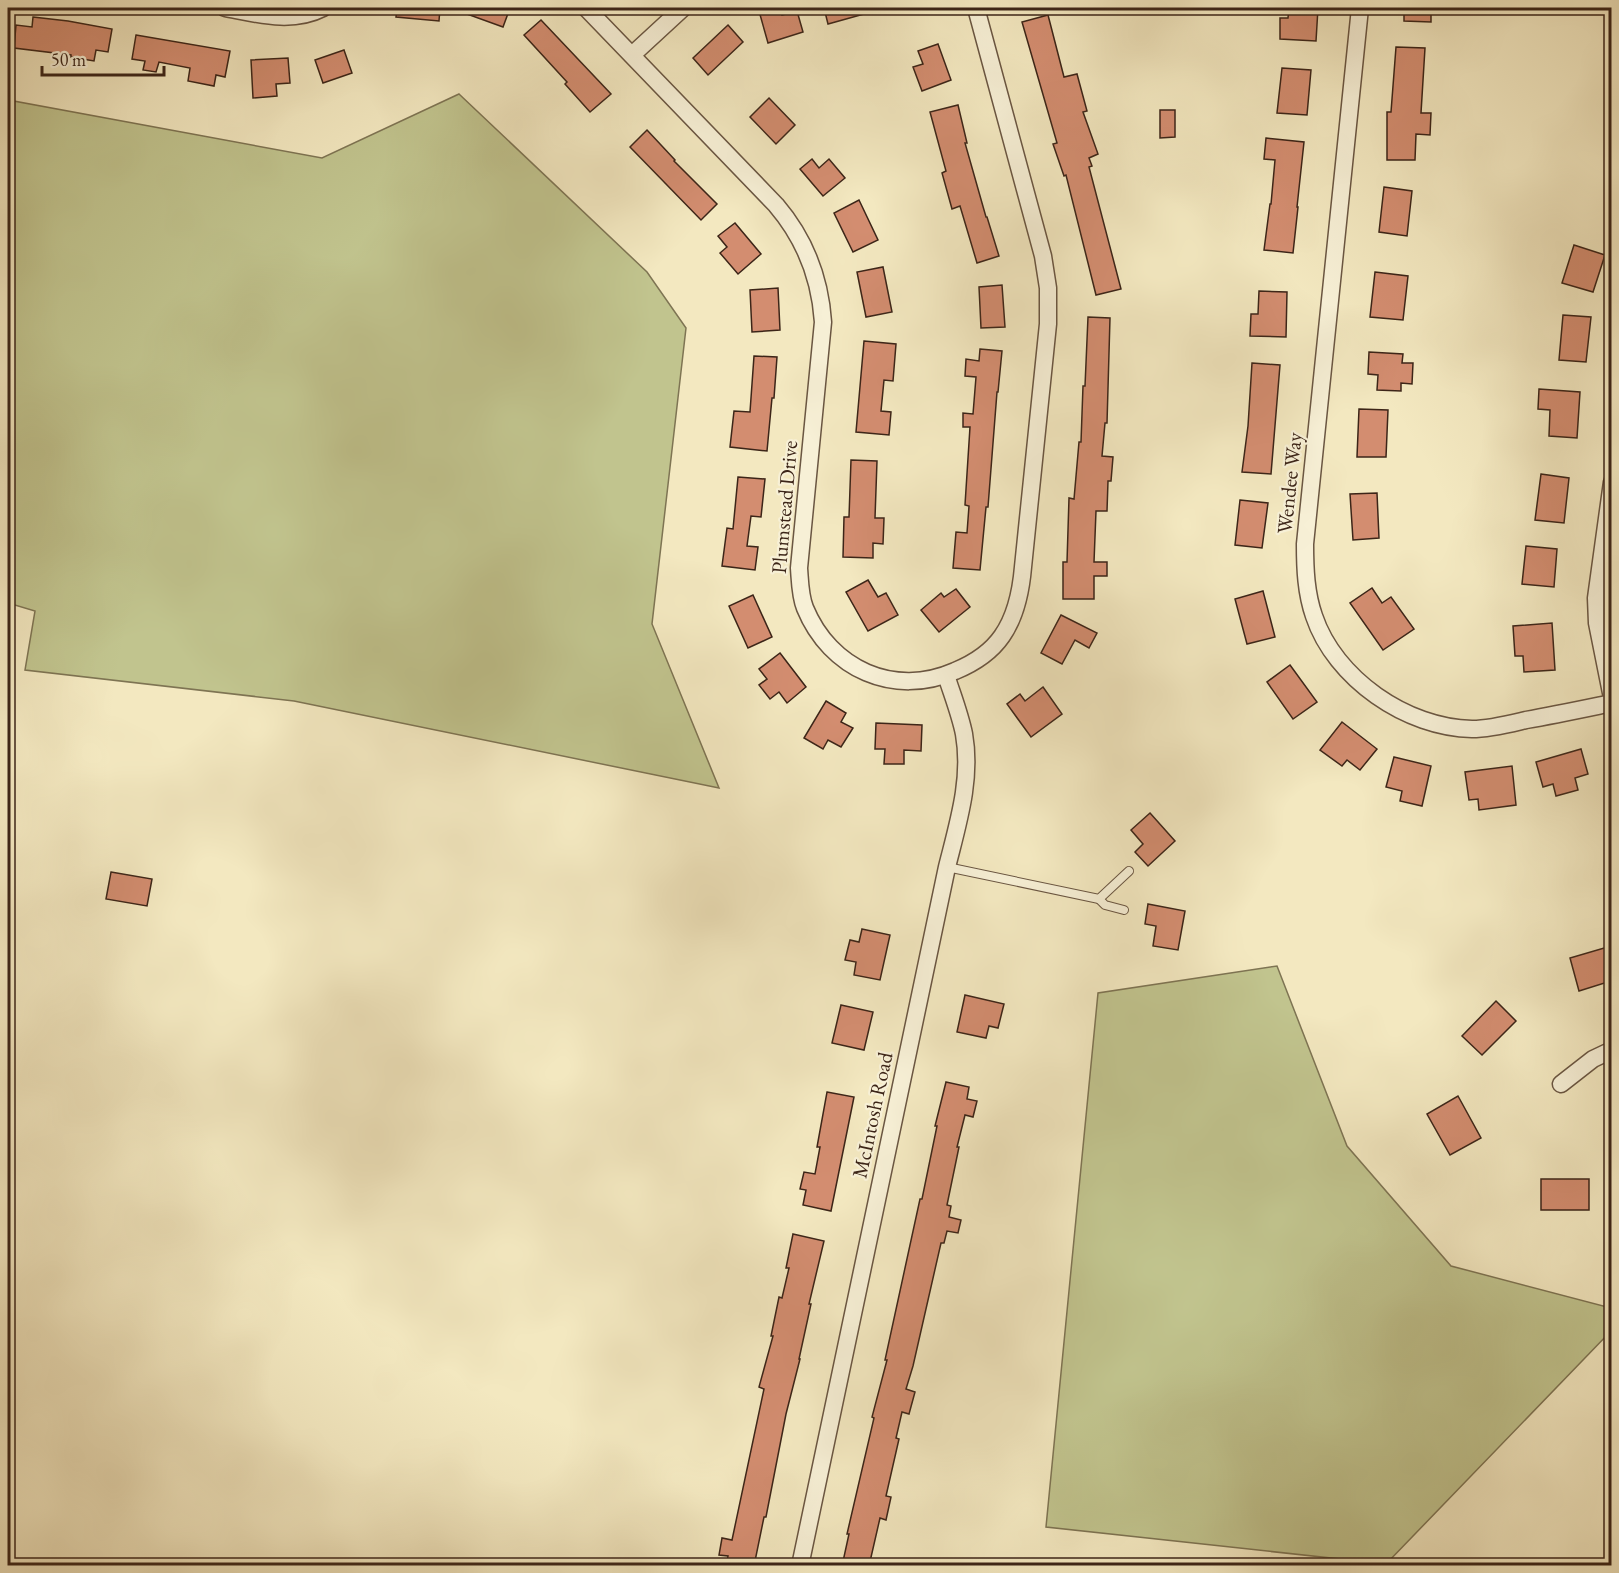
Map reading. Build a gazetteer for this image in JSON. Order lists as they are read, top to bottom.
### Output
{
  "streets": {
    "street": ["Wendee Way", "Plumstead Drive", "McIntosh Road"]
  },
  "crossings": [
    ["Plumstead Drive", "McIntosh Road"]
  ],
  "scale_bar": "50 m"
}
